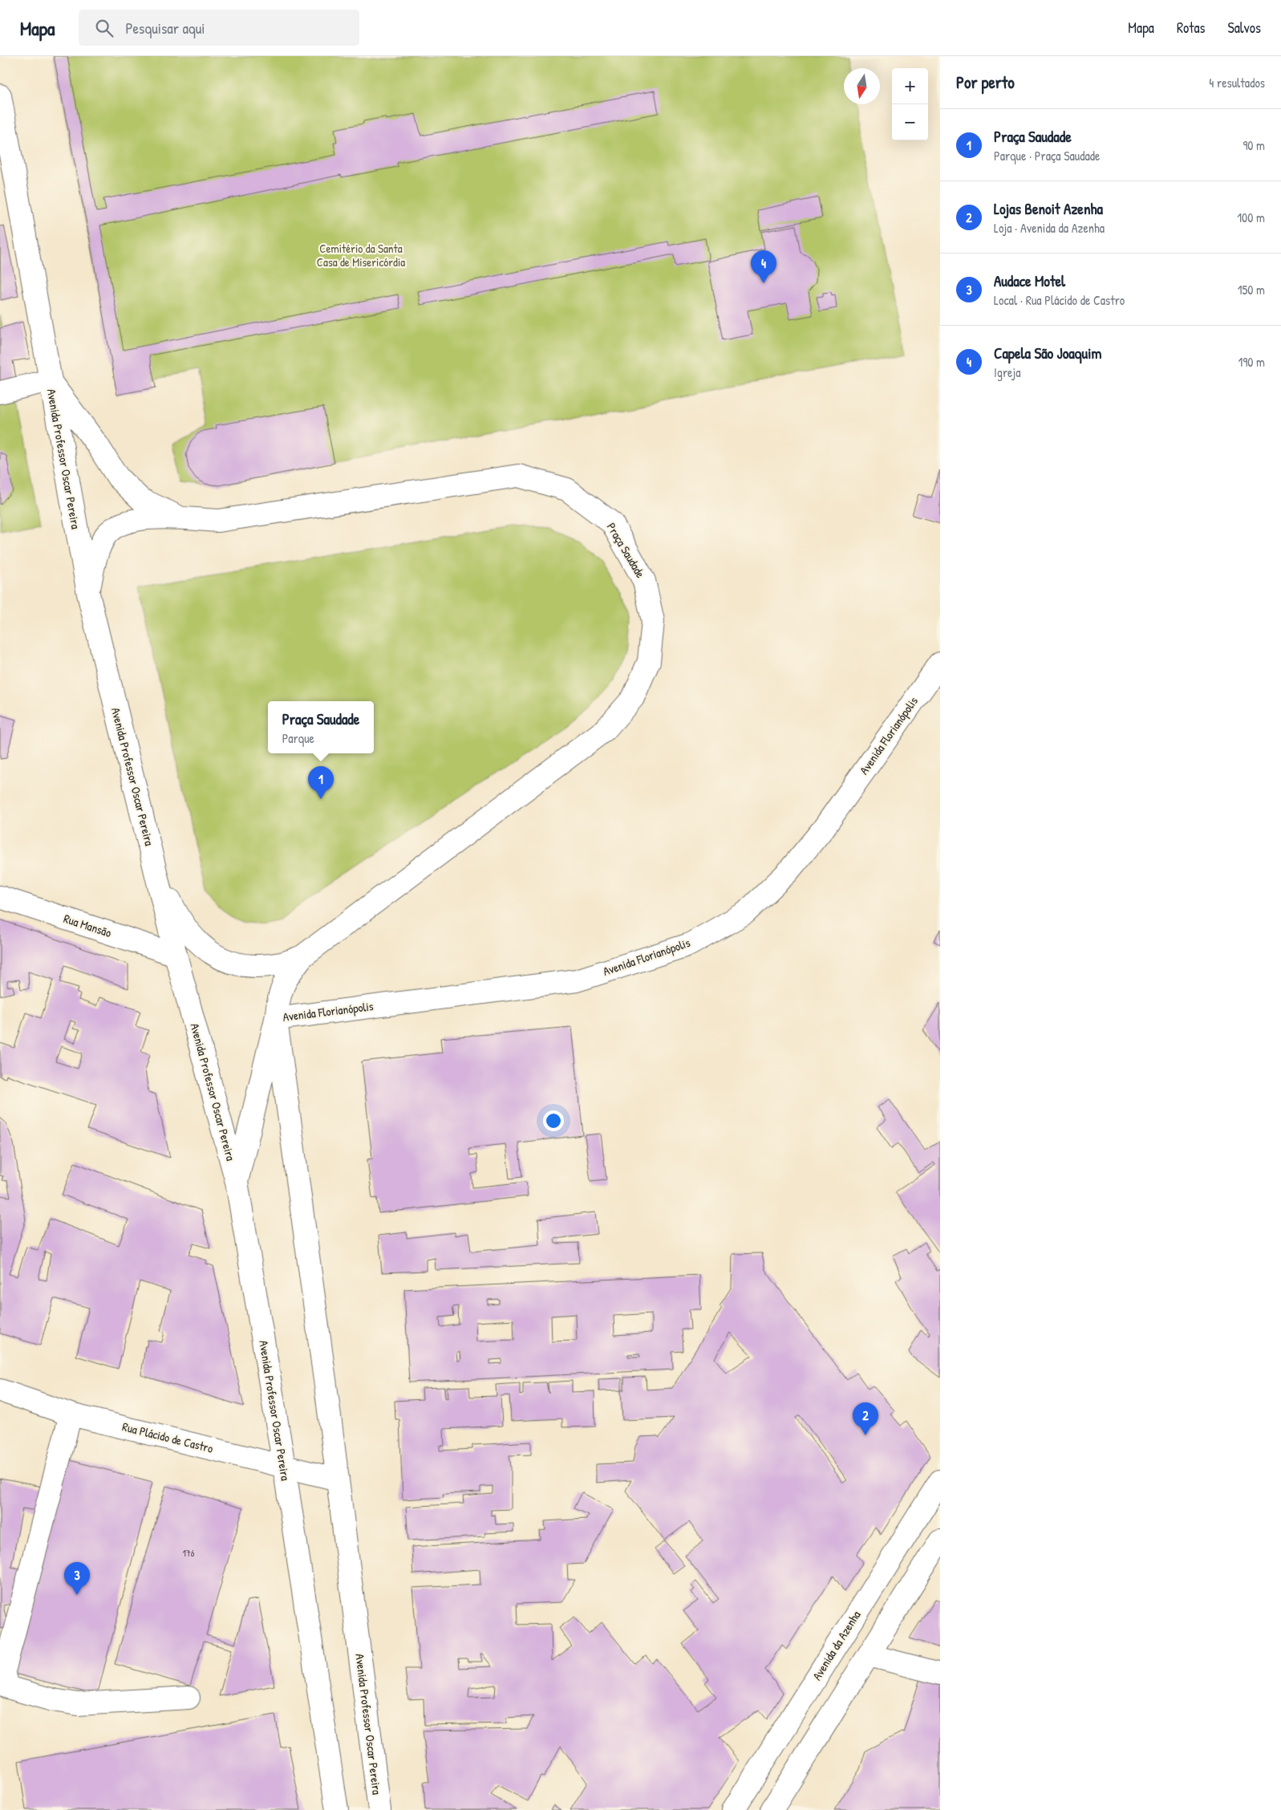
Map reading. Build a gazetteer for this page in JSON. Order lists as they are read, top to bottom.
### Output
{
  "streets": {
    "main road": [
      "Avenida Professor Oscar Pereira",
      "Praça Saudade",
      "Avenida Florianópolis",
      "Rua Mansão",
      "Rua Plácido de Castro",
      "Avenida da Azenha"
    ]
  },
  "crossings": [
    ["Avenida Professor Oscar Pereira", "Praça Saudade"],
    ["Avenida Professor Oscar Pereira", "Avenida Florianópolis"],
    ["Avenida Professor Oscar Pereira", "Rua Mansão"],
    ["Avenida Professor Oscar Pereira", "Rua Plácido de Castro"],
    ["Praça Saudade", "Avenida Florianópolis"]
  ],
  "parks": ["Cemitério da Santa Casa de Misericórdia"],
  "house_numbers": ["176"],
  "north": "bottom",
  "page": {
    "header": "Mapa",
    "search": "Pesquisar aqui",
    "nav": ["Mapa", "Rotas", "Salvos"],
    "heading": ["Por perto", "4 resultados"],
    "map_buttons": ["+", "−"],
    "list": [
      {
        "mark": "1",
        "name": "Praça Saudade",
        "note": "Parque · Praça Saudade",
        "value": "90 m"
      },
      {
        "mark": "2",
        "name": "Lojas Benoit Azenha",
        "note": "Loja · Avenida da Azenha",
        "value": "100 m"
      },
      {
        "mark": "3",
        "name": "Audace Motel",
        "note": "Local · Rua Plácido de Castro",
        "value": "150 m"
      },
      {
        "mark": "4",
        "name": "Capela São Joaquim",
        "note": "Igreja",
        "value": "190 m"
      }
    ],
    "pins": [
      "4",
      "1",
      "2",
      "3"
    ],
    "popup": ["Praça Saudade", "Parque"]
  }
}
